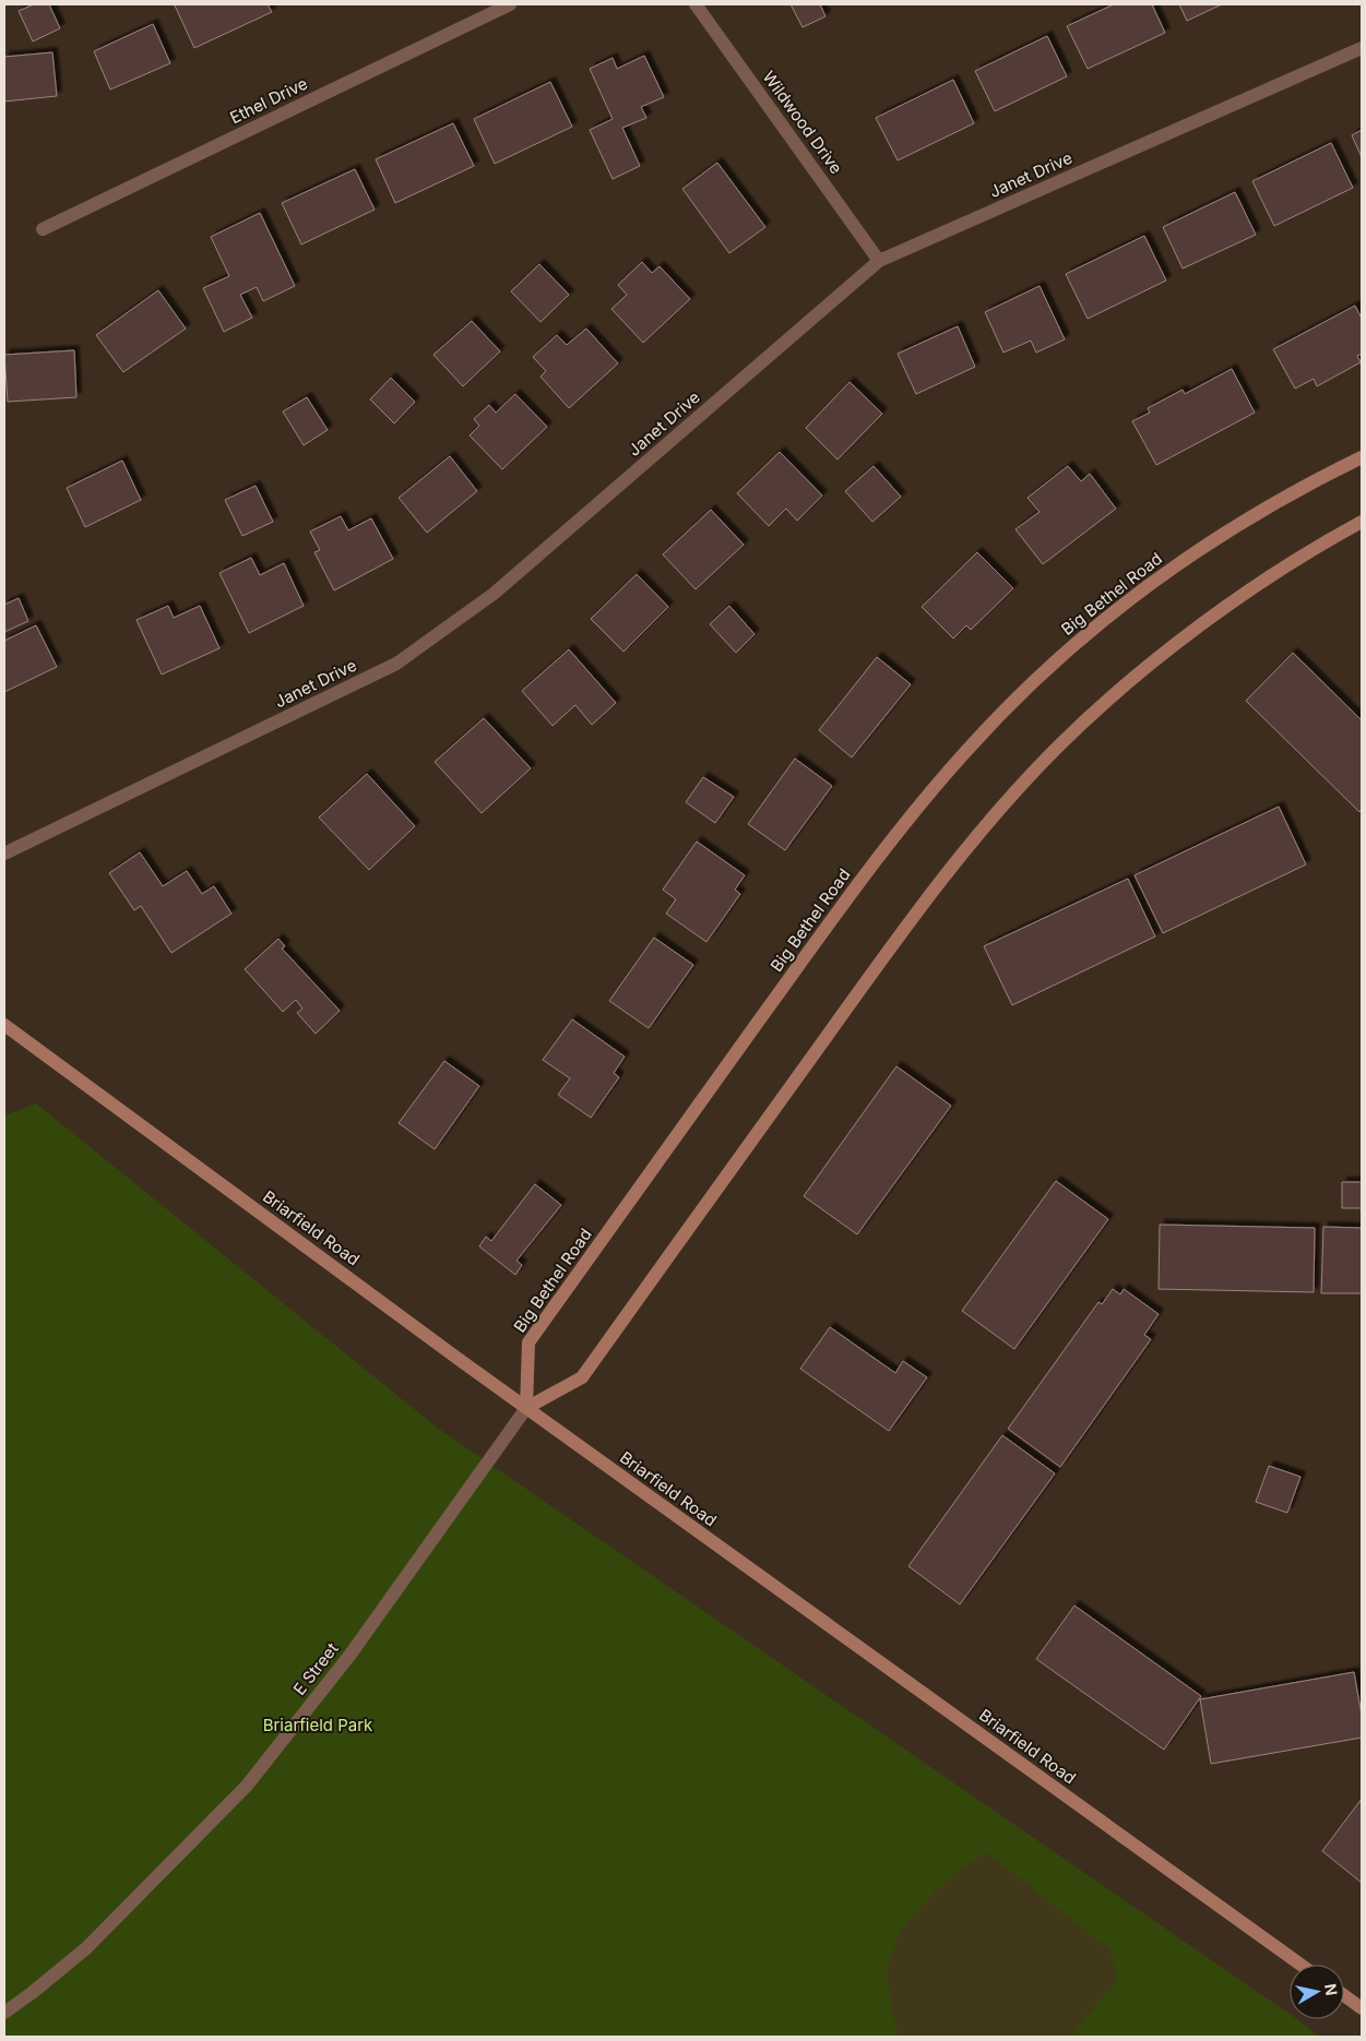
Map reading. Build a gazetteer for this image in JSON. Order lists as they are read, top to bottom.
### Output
{
  "streets": {
    "main road": ["Big Bethel Road", "Briarfield Road"],
    "street": [
      "Ethel Drive",
      "Wildwood Drive",
      "Janet Drive",
      "E Street"
    ]
  },
  "crossings": [
    ["Wildwood Drive", "Janet Drive"],
    ["Big Bethel Road", "Briarfield Road"],
    ["Big Bethel Road", "E Street"],
    ["Briarfield Road", "E Street"]
  ],
  "parks": ["Briarfield Park"],
  "north": "right"
}
